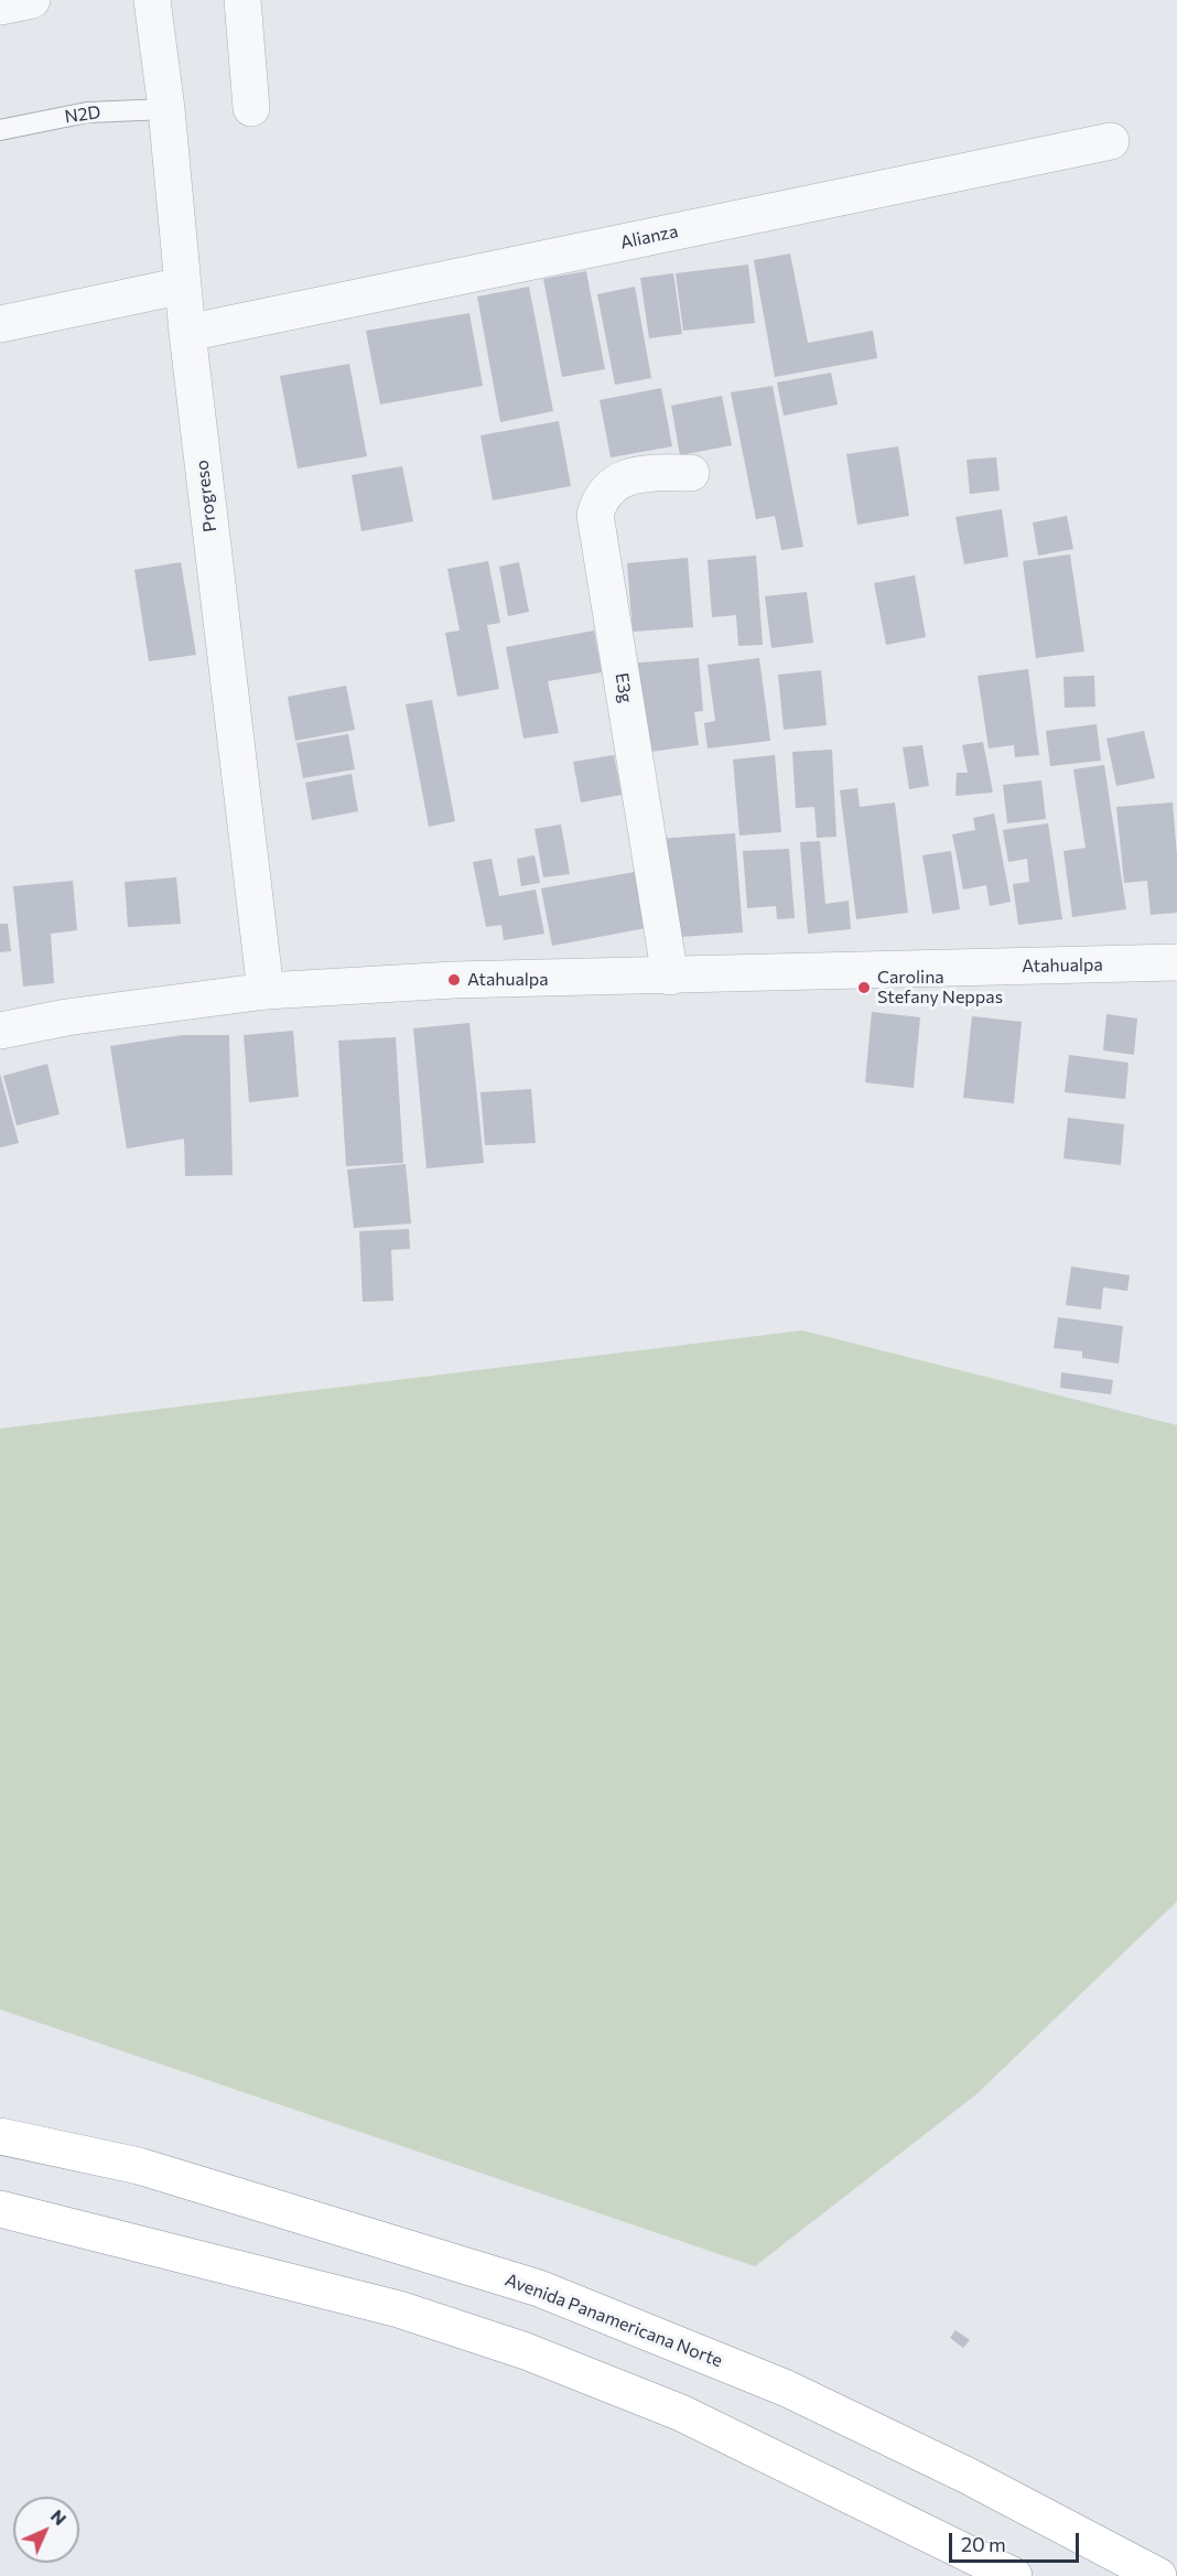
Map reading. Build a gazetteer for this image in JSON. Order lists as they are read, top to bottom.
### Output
{
  "streets": {
    "highway": ["Avenida Panamericana Norte"],
    "street": [
      "Alianza",
      "Progreso",
      "E3g",
      "Atahualpa"
    ],
    "lane": ["N2D"]
  },
  "crossings": [
    ["N2D", "Progreso"],
    ["Alianza", "Progreso"],
    ["Progreso", "Atahualpa"],
    ["E3g", "Atahualpa"]
  ],
  "places": ["Atahualpa", "Carolina Stefany Neppas"],
  "scale_bar": "20 m",
  "north": "top right"
}
